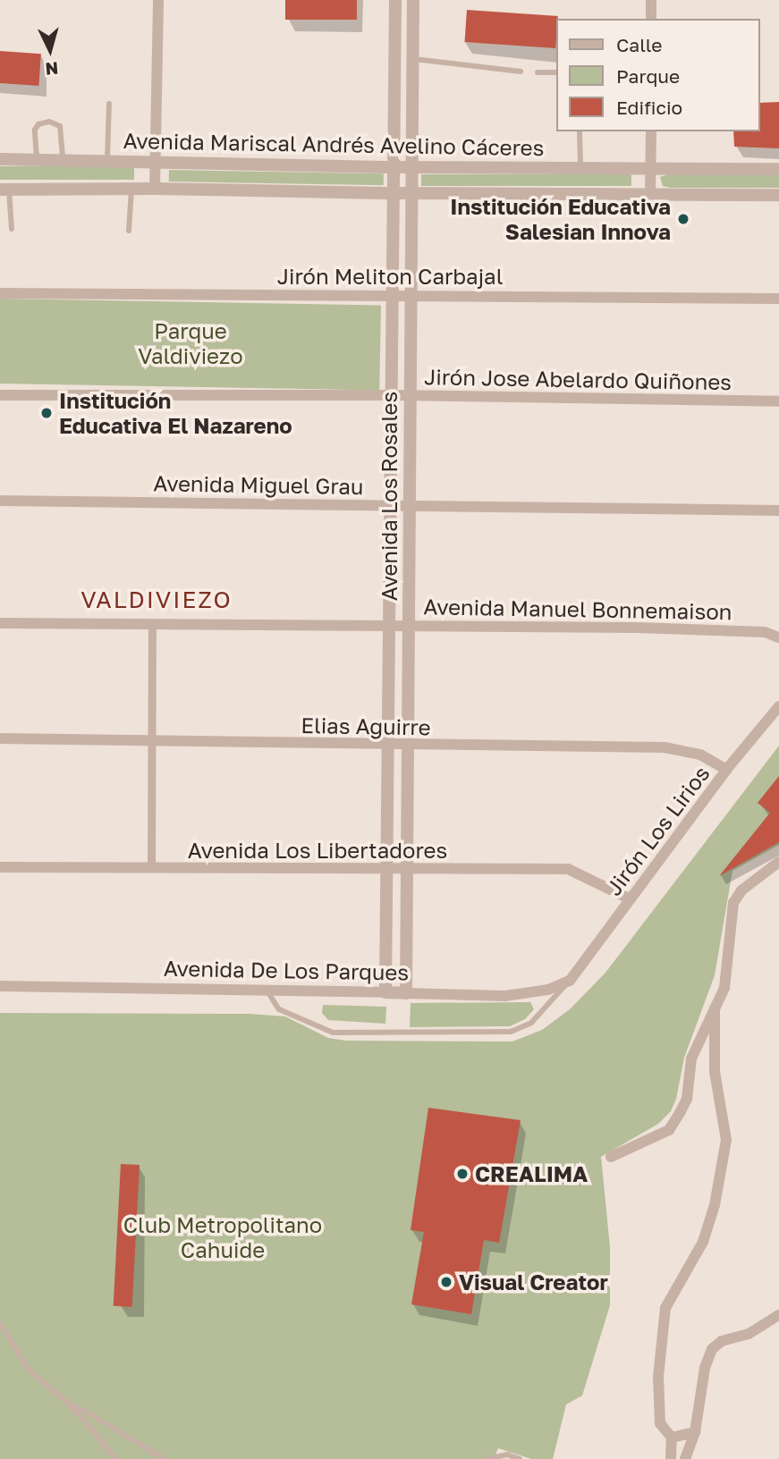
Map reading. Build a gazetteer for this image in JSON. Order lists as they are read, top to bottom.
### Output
{
  "streets": {
    "street": [
      "Avenida Mariscal Andrés Avelino Cáceres",
      "Jirón Meliton Carbajal",
      "Jirón Jose Abelardo Quiñones",
      "Avenida Miguel Grau",
      "Avenida Los Rosales",
      "Avenida Manuel Bonnemaison",
      "Elias Aguirre",
      "Jirón Los Lirios",
      "Avenida Los Libertadores",
      "Avenida De Los Parques"
    ]
  },
  "crossings": [
    ["Avenida Mariscal Andrés Avelino Cáceres", "Avenida Los Rosales"],
    ["Jirón Meliton Carbajal", "Avenida Los Rosales"],
    ["Jirón Jose Abelardo Quiñones", "Avenida Los Rosales"],
    ["Avenida Miguel Grau", "Avenida Los Rosales"],
    ["Avenida Los Rosales", "Avenida Manuel Bonnemaison"],
    ["Avenida Los Rosales", "Elias Aguirre"],
    ["Avenida Los Rosales", "Avenida Los Libertadores"],
    ["Avenida Los Rosales", "Avenida De Los Parques"],
    ["Elias Aguirre", "Jirón Los Lirios"],
    ["Jirón Los Lirios", "Avenida Los Libertadores"],
    ["Jirón Los Lirios", "Avenida De Los Parques"]
  ],
  "districts": ["VALDIVIEZO"],
  "parks": ["Parque Valdiviezo", "Club Metropolitano Cahuide"],
  "places": [
    "Institución Educativa Salesian Innova",
    "Institución Educativa El Nazareno",
    "CREALIMA",
    "Visual Creator"
  ],
  "legend": ["Calle", "Parque", "Edificio"],
  "north": "bottom"
}
